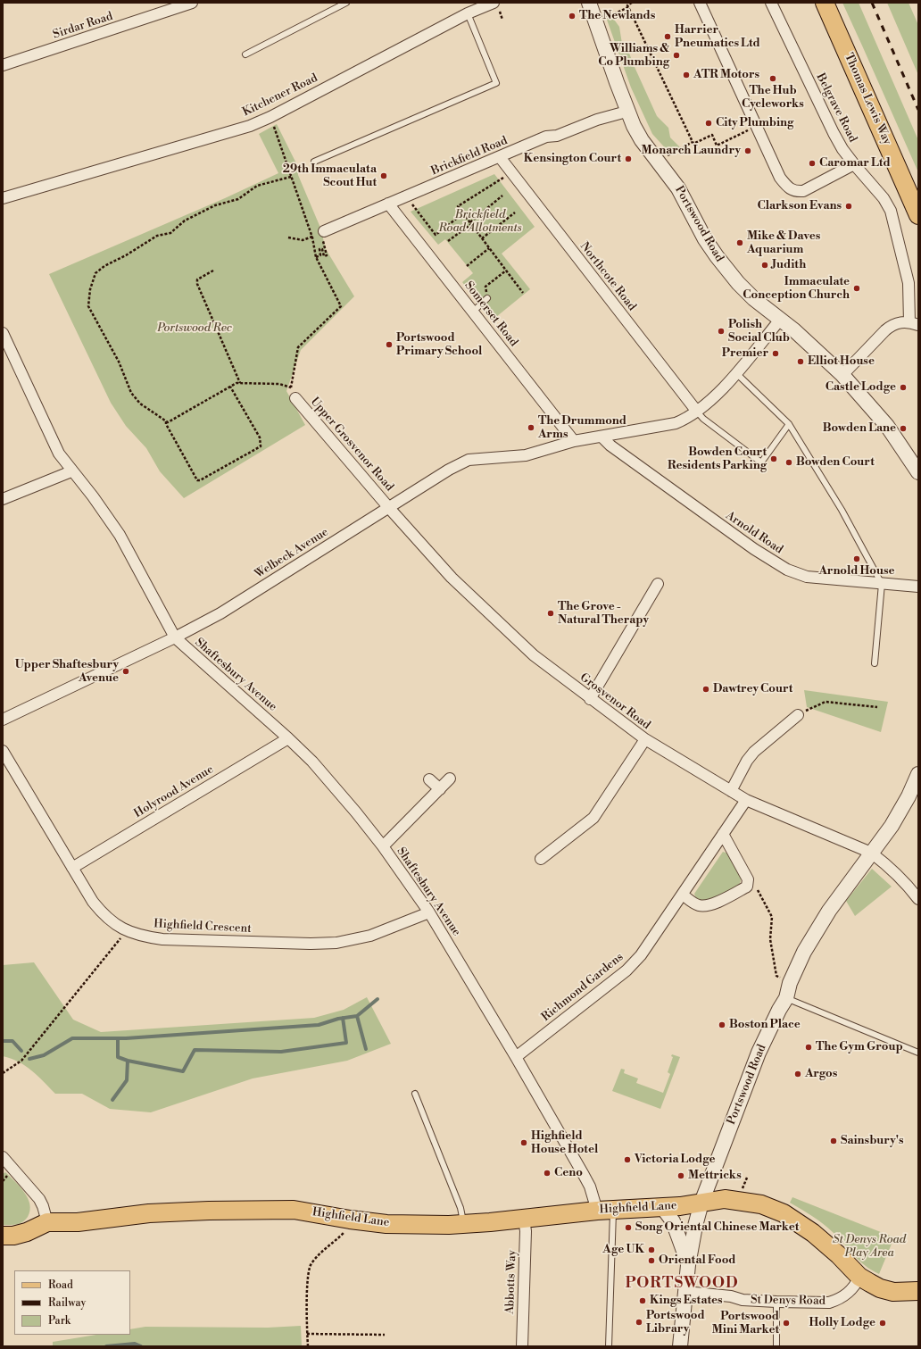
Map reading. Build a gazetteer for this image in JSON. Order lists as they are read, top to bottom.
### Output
{
  "streets": {
    "main road": ["Thomas Lewis Way", "Highfield Lane"],
    "street": [
      "Sirdar Road",
      "Kitchener Road",
      "Belgrave Road",
      "Brickfield Road",
      "Portswood Road",
      "Northcote Road",
      "Somerset Road",
      "Upper Grosvenor Road",
      "Arnold Road",
      "Welbeck Avenue",
      "Shaftesbury Avenue",
      "Grosvenor Road",
      "Holyrood Avenue",
      "Highfield Crescent",
      "Richmond Gardens",
      "Abbotts Way",
      "St Denys Road"
    ]
  },
  "crossings": [
    ["Brickfield Road", "Portswood Road"],
    ["Brickfield Road", "Northcote Road"],
    ["Brickfield Road", "Somerset Road"],
    ["Portswood Road", "Grosvenor Road"],
    ["Portswood Road", "Highfield Lane"],
    ["Portswood Road", "St Denys Road"],
    ["Somerset Road", "Welbeck Avenue"],
    ["Upper Grosvenor Road", "Welbeck Avenue"],
    ["Upper Grosvenor Road", "Grosvenor Road"],
    ["Arnold Road", "Welbeck Avenue"],
    ["Welbeck Avenue", "Shaftesbury Avenue"],
    ["Welbeck Avenue", "Grosvenor Road"],
    ["Shaftesbury Avenue", "Holyrood Avenue"],
    ["Shaftesbury Avenue", "Highfield Crescent"],
    ["Shaftesbury Avenue", "Richmond Gardens"],
    ["Shaftesbury Avenue", "Highfield Lane"],
    ["Grosvenor Road", "Richmond Gardens"],
    ["Holyrood Avenue", "Highfield Crescent"],
    ["Highfield Lane", "Abbotts Way"]
  ],
  "districts": ["PORTSWOOD"],
  "parks": ["Brickfield Road Allotments", "Portswood Rec", "St Denys Road Play Area"],
  "places": [
    "The Newlands",
    "Harrier Pneumatics Ltd",
    "Williams & Co Plumbing",
    "ATR Motors",
    "The Hub Cycleworks",
    "City Plumbing",
    "Monarch Laundry",
    "Kensington Court",
    "Caromar Ltd",
    "29th Immaculata Scout Hut",
    "Clarkson Evans",
    "Mike & Daves Aquarium",
    "Judith",
    "Immaculate Conception Church",
    "Polish Social Club",
    "Portswood Primary School",
    "Premier",
    "Elliot House",
    "Castle Lodge",
    "The Drummond Arms",
    "Bowden Lane",
    "Bowden Court Residents Parking",
    "Bowden Court",
    "Arnold House",
    "The Grove - Natural Therapy",
    "Upper Shaftesbury Avenue",
    "Dawtrey Court",
    "Boston Place",
    "The Gym Group",
    "Argos",
    "Sainsbury's",
    "Highfield House Hotel",
    "Victoria Lodge",
    "Ceno",
    "Mettricks",
    "Song Oriental Chinese Market",
    "Age UK",
    "Oriental Food",
    "Kings Estates",
    "Portswood Library",
    "Portswood Mini Market",
    "Holly Lodge"
  ],
  "legend": ["Road", "Railway", "Park"]
}
